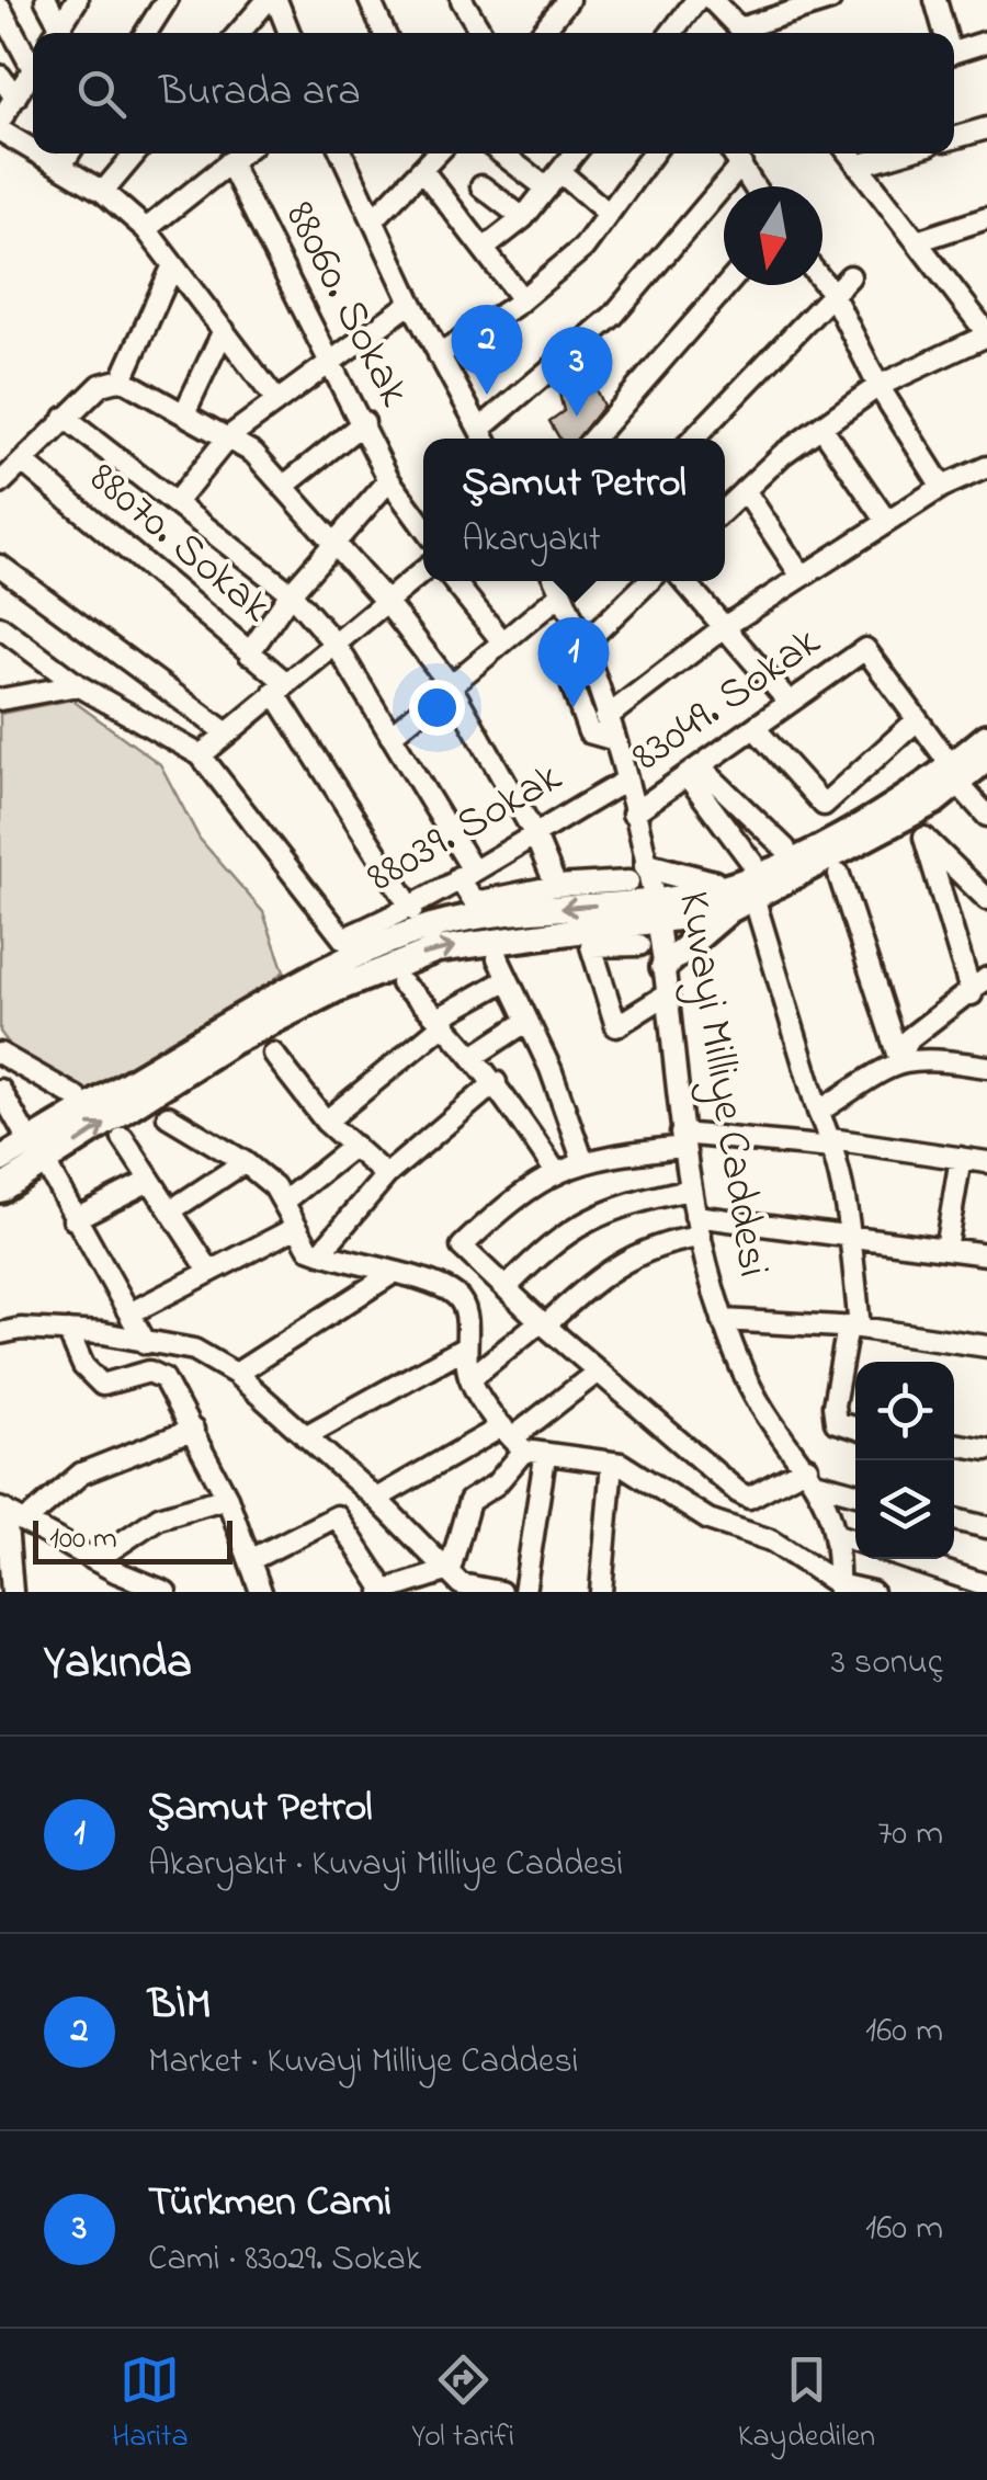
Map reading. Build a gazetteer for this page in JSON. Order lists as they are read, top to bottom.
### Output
{
  "streets": {
    "street": [
      "88060. Sokak",
      "88070. Sokak",
      "83049. Sokak",
      "88039. Sokak",
      "Kuvayi Milliye Caddesi"
    ]
  },
  "crossings": [
    ["88070. Sokak", "88039. Sokak"],
    ["83049. Sokak", "Kuvayi Milliye Caddesi"],
    ["88039. Sokak", "Kuvayi Milliye Caddesi"]
  ],
  "scale_bar": "100 m",
  "north": "bottom",
  "page": {
    "search": "Burada ara",
    "pins": ["2", "3", "1"],
    "popup": ["Şamut Petrol", "Akaryakıt"],
    "scale": "100 m",
    "heading": ["Yakında", "3 sonuç"],
    "list": [
      {
        "mark": "1",
        "name": "Şamut Petrol",
        "note": "Akaryakıt · Kuvayi Milliye Caddesi",
        "value": "70 m"
      },
      {
        "mark": "2",
        "name": "BİM",
        "note": "Market · Kuvayi Milliye Caddesi",
        "value": "160 m"
      },
      {
        "mark": "3",
        "name": "Türkmen Cami",
        "note": "Cami · 83029. Sokak",
        "value": "160 m"
      }
    ],
    "nav": ["Harita", "Yol tarifi", "Kaydedilen"]
  }
}
